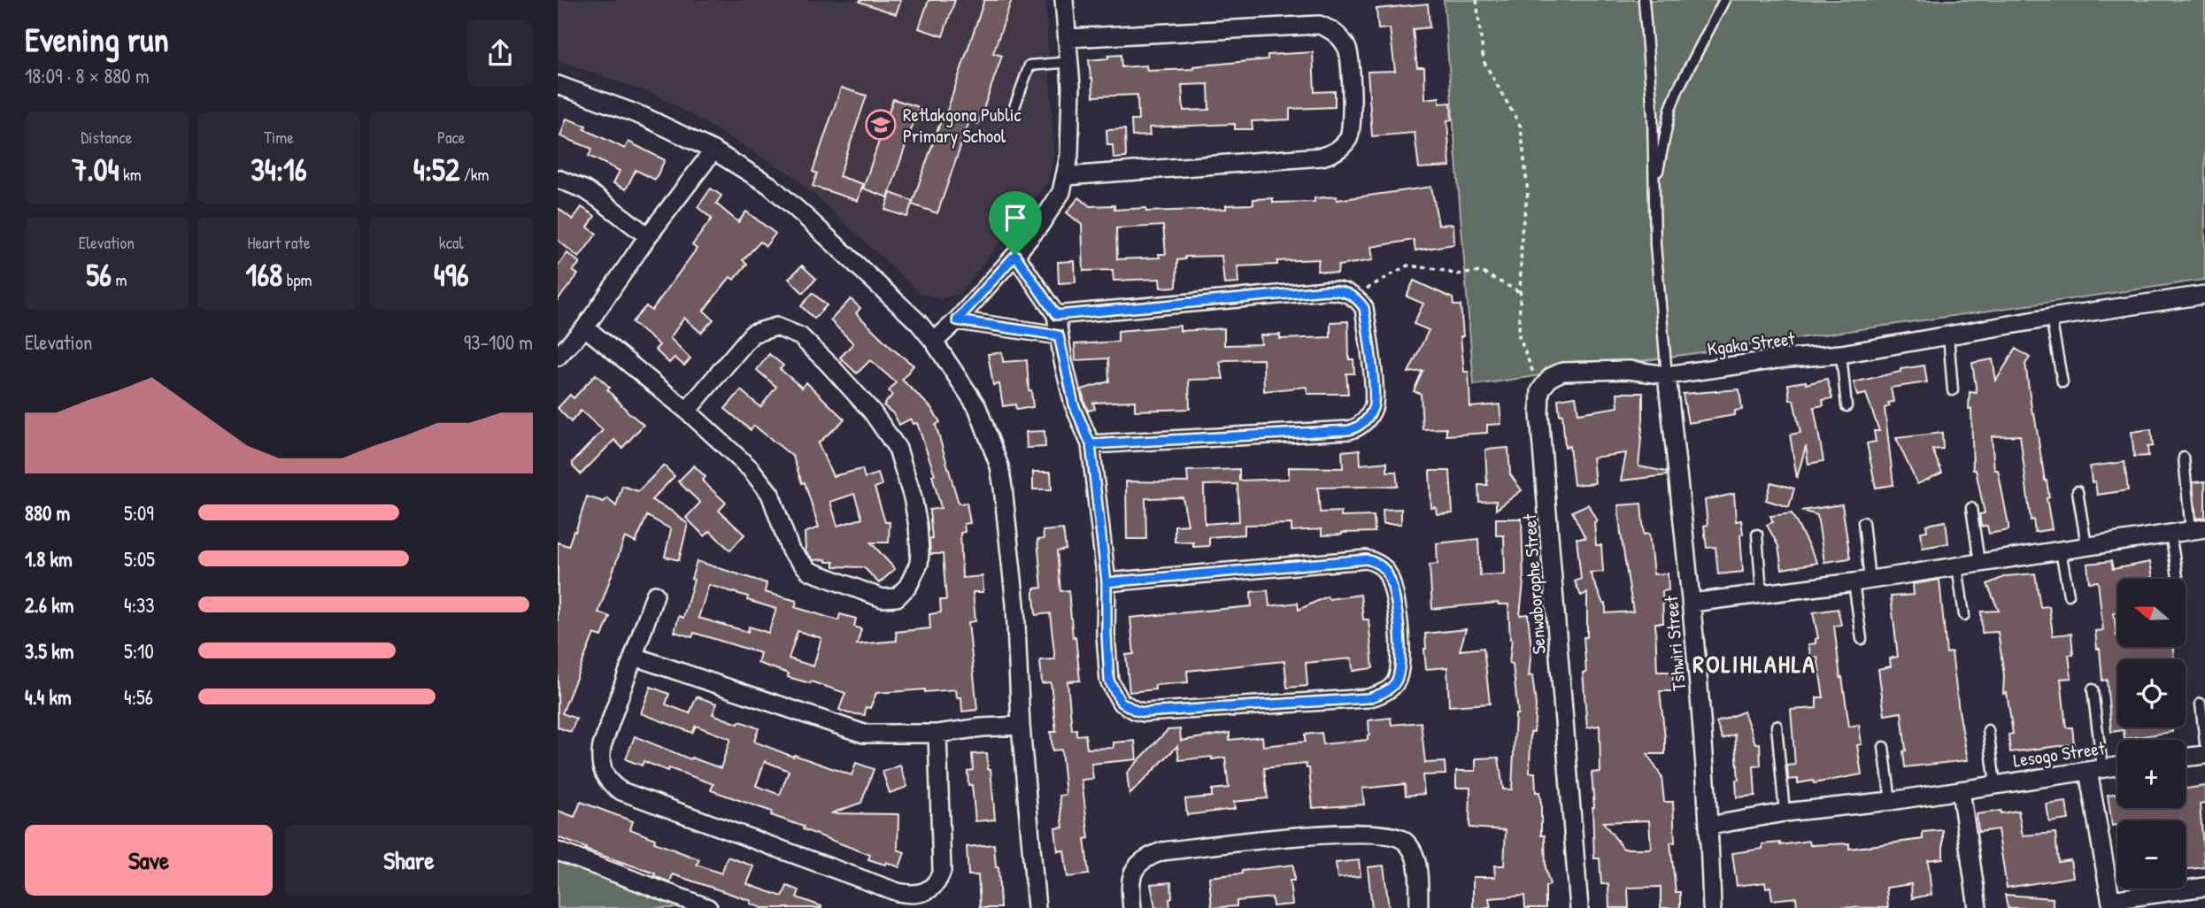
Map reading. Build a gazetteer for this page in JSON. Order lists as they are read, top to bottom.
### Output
{
  "streets": {
    "street": [
      "Kgaka Street",
      "Senwaborophe Street",
      "Tshwiri Street",
      "Lesogo Street"
    ]
  },
  "crossings": [
    ["Kgaka Street", "Tshwiri Street"],
    ["Tshwiri Street", "Lesogo Street"]
  ],
  "districts": ["ROLIHLAHLA"],
  "places": {
    "school or university": ["Retlakgona Public Primary School"]
  },
  "north": "left",
  "page": {
    "heading": ["Evening run", "18:09 · 8 × 880 m"],
    "stats": [
      ["Distance", "7.04 km"],
      ["Time", "34:16"],
      ["Pace", "4:52 /km"],
      ["Elevation", "56 m"],
      ["Heart rate", "168 bpm"],
      ["kcal", "496"]
    ],
    "chart": ["Elevation", "93–100 m"],
    "list": [
      {
        "name": "880 m",
        "note": "5:09"
      },
      {
        "name": "1.8 km",
        "note": "5:05"
      },
      {
        "name": "2.6 km",
        "note": "4:33"
      },
      {
        "name": "3.5 km",
        "note": "5:10"
      },
      {
        "name": "4.4 km",
        "note": "4:56"
      }
    ],
    "map_buttons": ["+", "−"],
    "buttons": ["Save", "Share"]
  }
}
